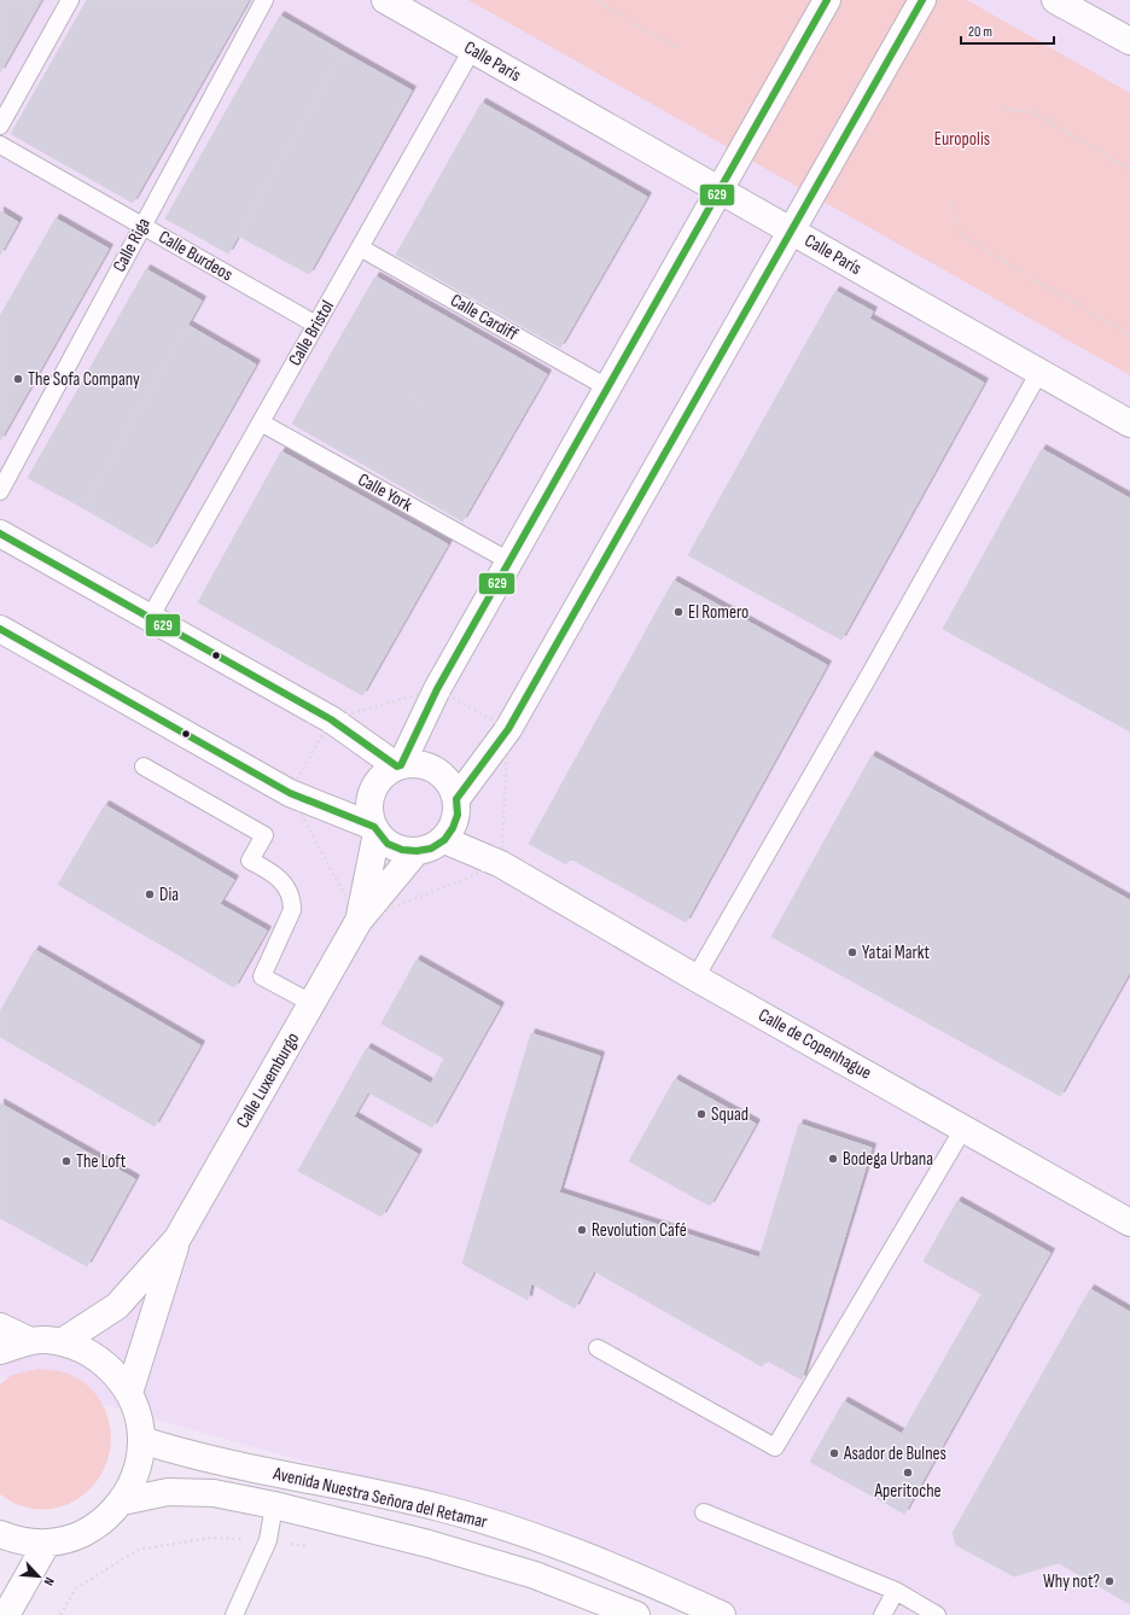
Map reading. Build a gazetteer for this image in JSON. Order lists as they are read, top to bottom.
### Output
{
  "streets": {
    "street": [
      "Calle París",
      "Calle de Copenhague",
      "Calle Luxemburgo",
      "Avenida Nuestra Señora del Retamar"
    ],
    "lane": [
      "Calle Riga",
      "Calle Burdeos",
      "Calle Cardiff",
      "Calle Bristol",
      "Calle York"
    ]
  },
  "crossings": [
    ["Calle París", "Calle Bristol"],
    ["Calle Riga", "Calle Burdeos"],
    ["Calle Burdeos", "Calle Bristol"],
    ["Calle Cardiff", "Calle Bristol"],
    ["Calle Bristol", "Calle York"],
    ["Calle de Copenhague", "Calle Luxemburgo"]
  ],
  "parks": ["Europolis"],
  "places": [
    "The Sofa Company",
    "El Romero",
    "Dia",
    "Yatai Markt",
    "Squad",
    "Bodega Urbana",
    "The Loft",
    "Revolution Café",
    "Asador de Bulnes",
    "Aperitoche",
    "Why not?"
  ],
  "lines": ["transit line 629"],
  "scale_bar": "20 m",
  "north": "bottom right"
}
